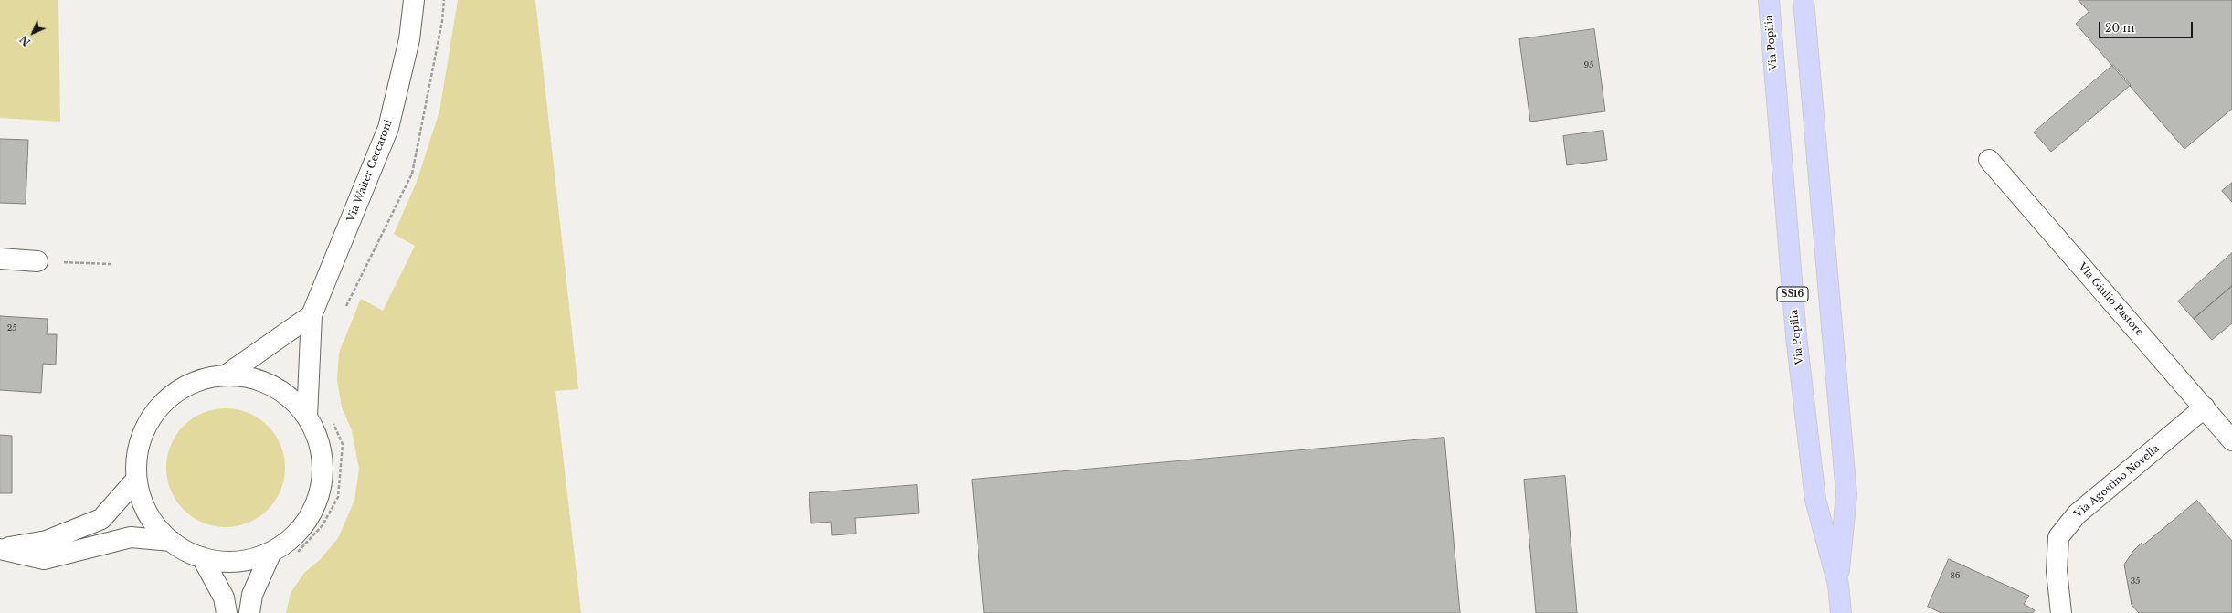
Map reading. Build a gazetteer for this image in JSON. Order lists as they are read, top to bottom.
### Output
{
  "streets": {
    "main road": ["Via Popilia", "SS16"],
    "street": ["Via Walter Ceccaroni", "Via Giulio Pastore", "Via Agostino Novella"]
  },
  "crossings": [
    ["Via Giulio Pastore", "Via Agostino Novella"]
  ],
  "house_numbers": [
    "95",
    "25",
    "86",
    "35"
  ],
  "scale_bar": "20 m",
  "north": "bottom left"
}
